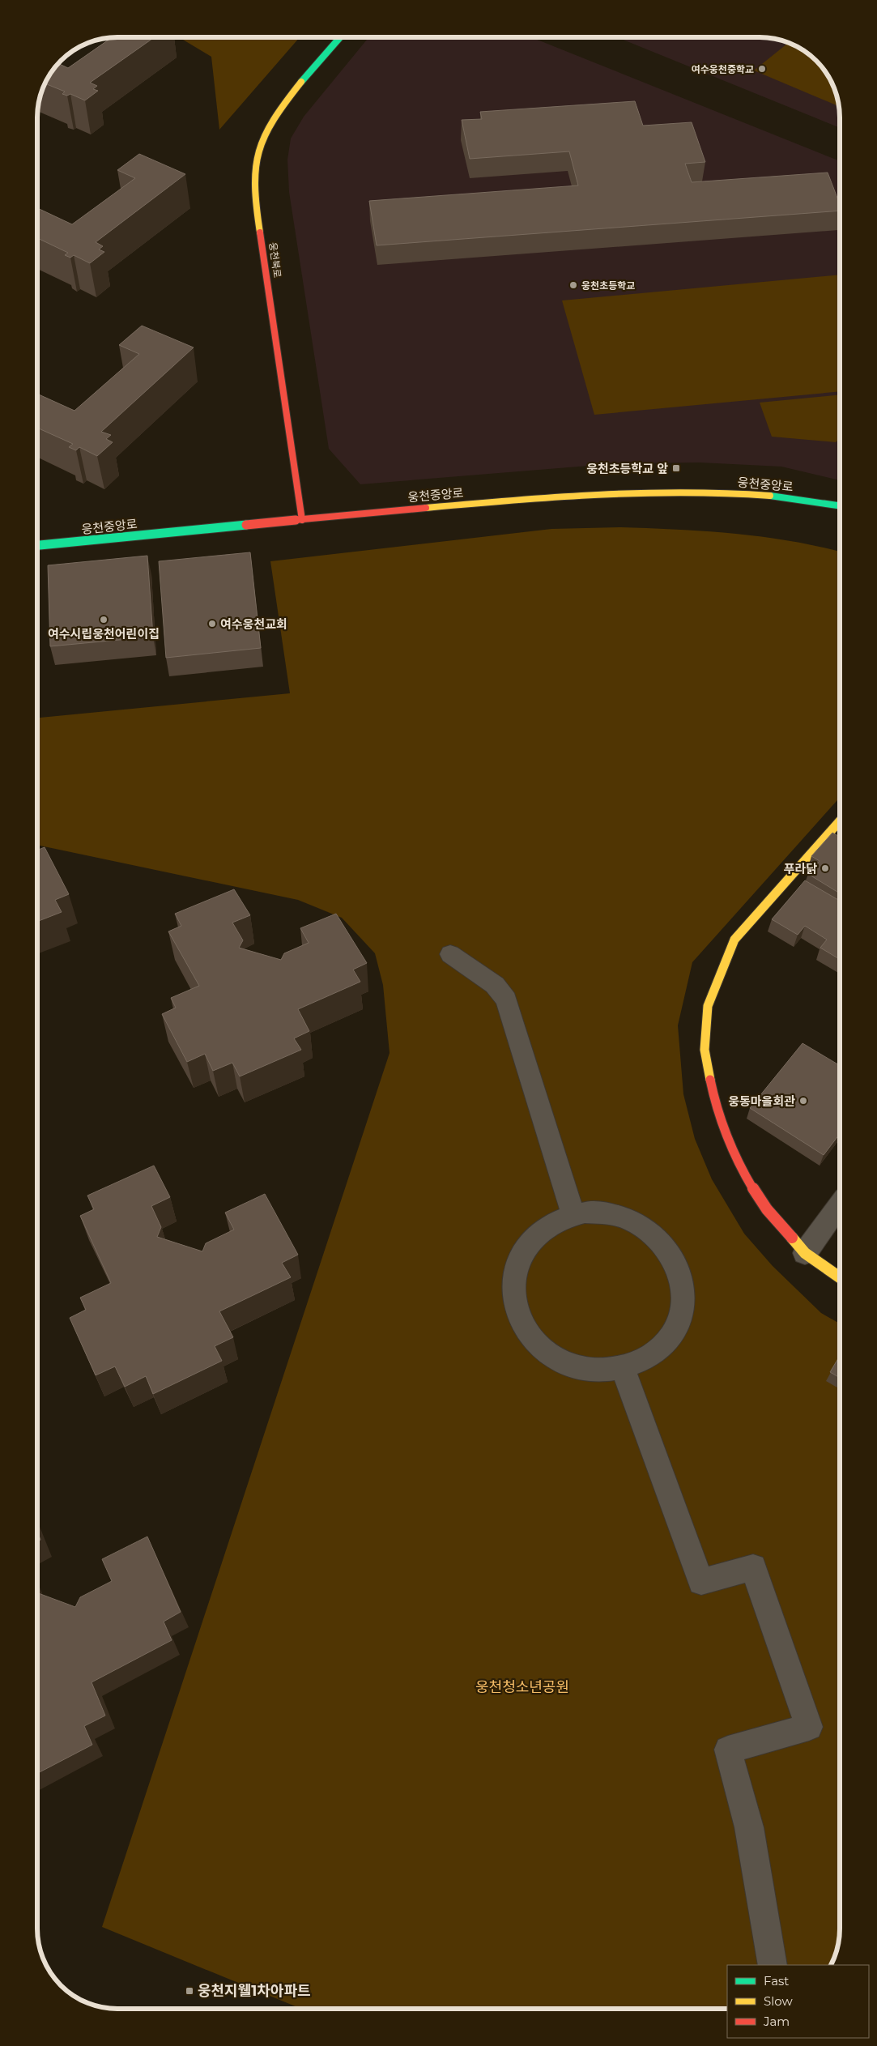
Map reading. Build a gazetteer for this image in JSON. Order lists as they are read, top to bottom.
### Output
{
  "streets": {
    "street": ["웅천북로", "웅천중앙로"]
  },
  "crossings": [
    ["웅천북로", "웅천중앙로"]
  ],
  "parks": ["웅천청소년공원"],
  "places": {
    "other": [
      "여수웅천중학교",
      "웅천초등학교",
      "여수시립웅천어린이집",
      "여수웅천교회",
      "푸라닭",
      "웅동마을회관"
    ],
    "transit": ["웅천초등학교 앞", "웅천지웰1차아파트"]
  },
  "legend": ["Fast", "Slow", "Jam"]
}
